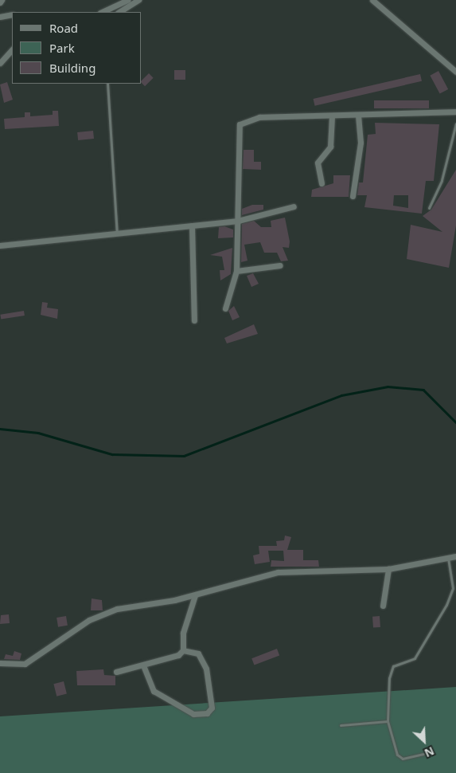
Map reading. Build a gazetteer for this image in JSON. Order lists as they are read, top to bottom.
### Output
{
  "legend": ["Road", "Park", "Building"],
  "north": "bottom right"
}
